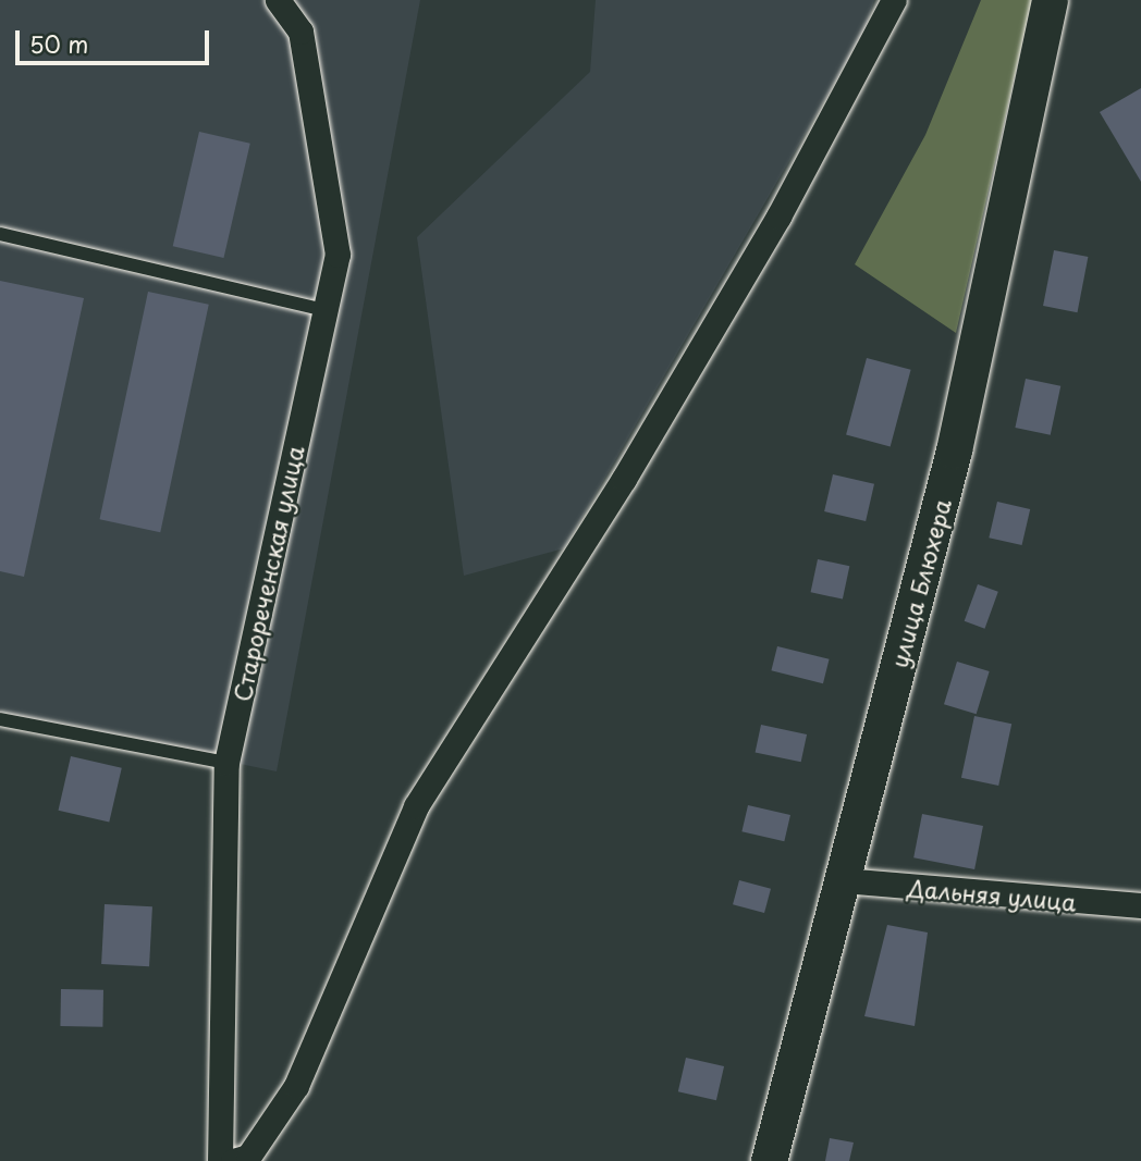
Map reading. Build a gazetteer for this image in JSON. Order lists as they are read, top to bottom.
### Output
{
  "streets": {
    "main road": ["улица Блюхера"],
    "street": ["Старореченская улица", "Дальняя улица"]
  },
  "crossings": [
    ["улица Блюхера", "Дальняя улица"]
  ],
  "scale_bar": "50 m"
}
